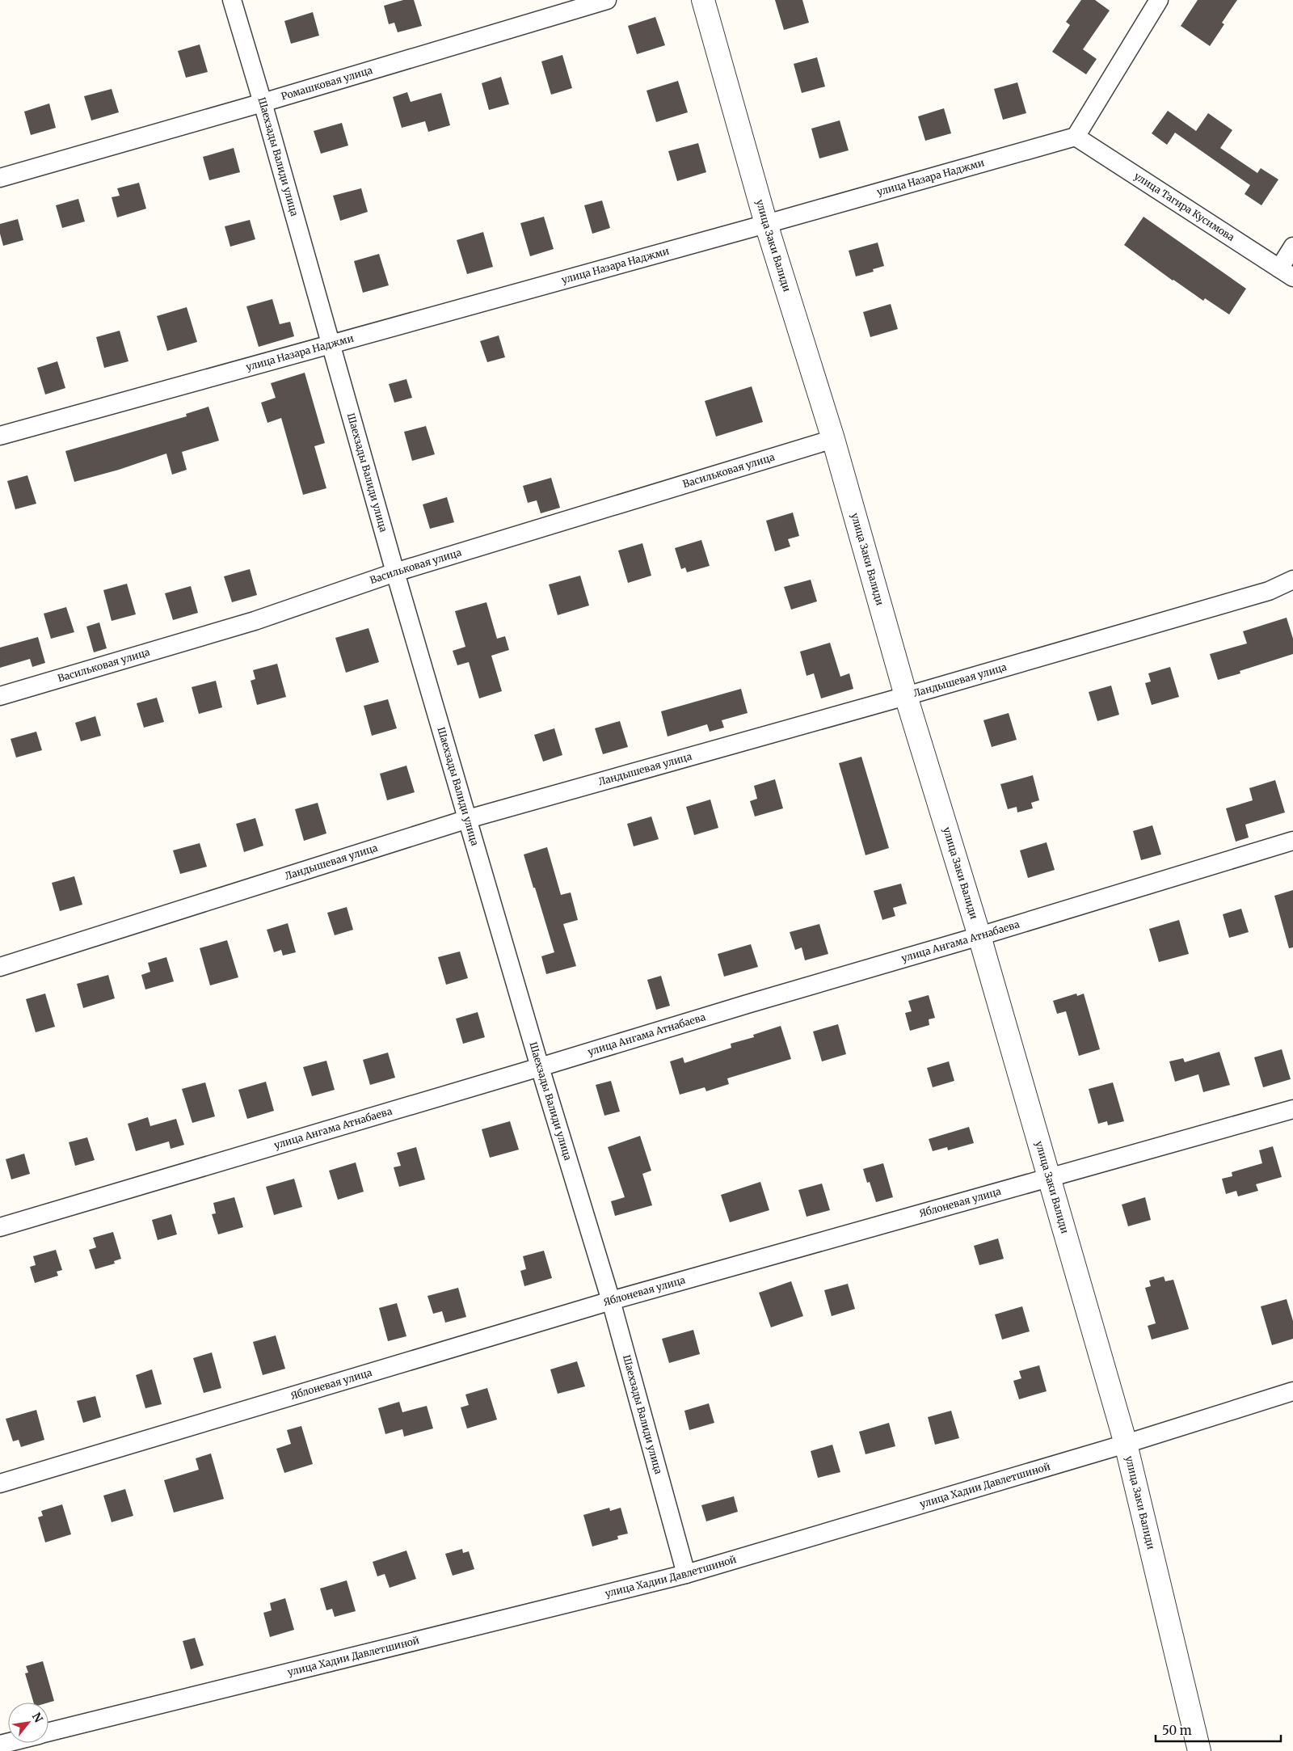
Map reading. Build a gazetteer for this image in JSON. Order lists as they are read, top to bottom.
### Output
{
  "streets": {
    "street": [
      "Ромашковая улица",
      "Шаехзады Валиди улица",
      "улица Назара Наджми",
      "улица Тагира Кусимова",
      "улица Заки Валиди",
      "Васильковая улица",
      "Ландышевая улица",
      "улица Ангама Атнабаева",
      "Яблоневая улица",
      "улица Хадии Давлетшиной"
    ]
  },
  "crossings": [
    ["Ромашковая улица", "Шаехзады Валиди улица"],
    ["Шаехзады Валиди улица", "улица Назара Наджми"],
    ["Шаехзады Валиди улица", "Васильковая улица"],
    ["Шаехзады Валиди улица", "Ландышевая улица"],
    ["Шаехзады Валиди улица", "улица Ангама Атнабаева"],
    ["Шаехзады Валиди улица", "Яблоневая улица"],
    ["Шаехзады Валиди улица", "улица Хадии Давлетшиной"],
    ["улица Назара Наджми", "улица Тагира Кусимова"],
    ["улица Назара Наджми", "улица Заки Валиди"],
    ["улица Заки Валиди", "Васильковая улица"],
    ["улица Заки Валиди", "Ландышевая улица"],
    ["улица Заки Валиди", "улица Ангама Атнабаева"],
    ["улица Заки Валиди", "Яблоневая улица"],
    ["улица Заки Валиди", "улица Хадии Давлетшиной"]
  ],
  "scale_bar": "50 m",
  "north": "top right"
}
